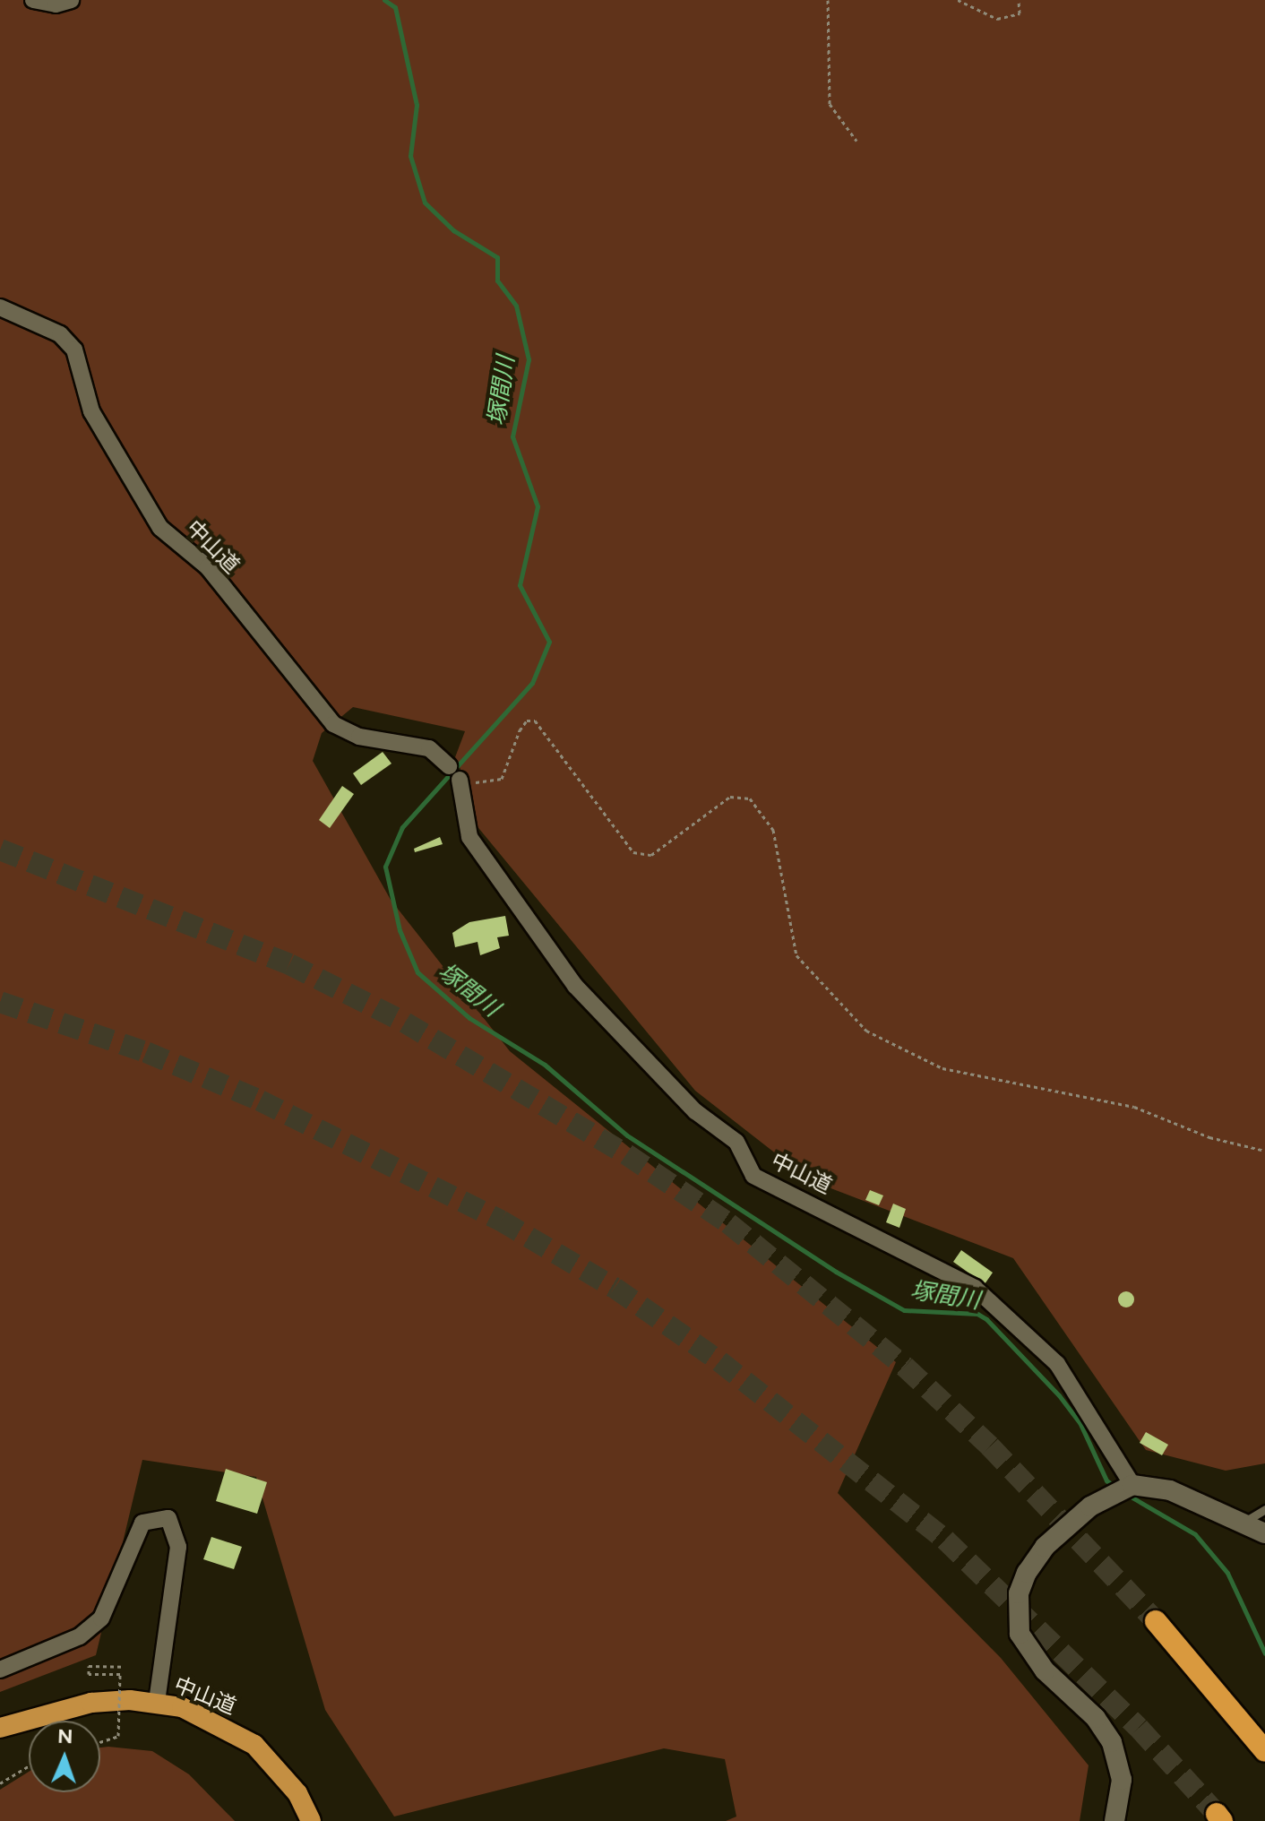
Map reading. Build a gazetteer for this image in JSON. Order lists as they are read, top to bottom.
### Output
{
  "streets": {
    "highway": ["中山道"]
  },
  "water": ["塚間川"],
  "north": "top"
}
